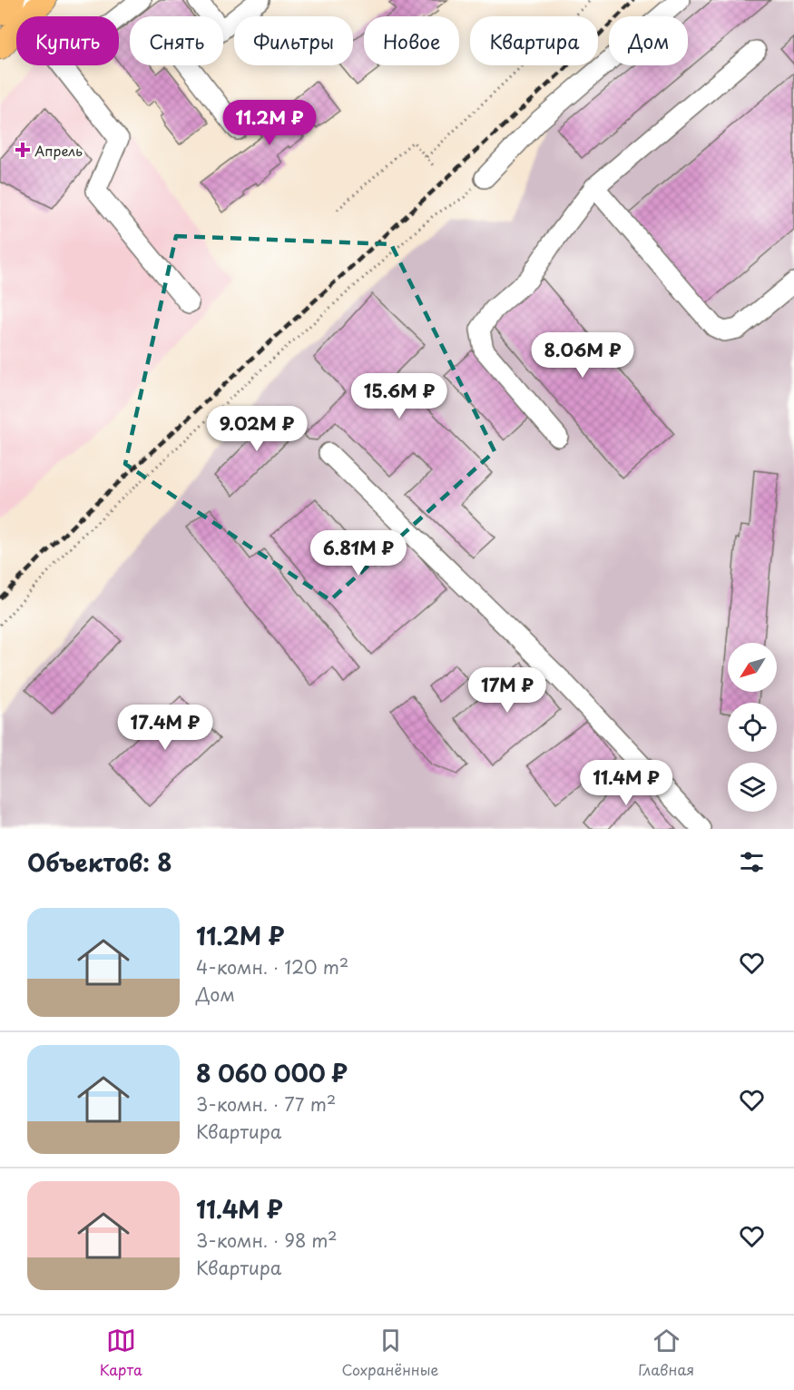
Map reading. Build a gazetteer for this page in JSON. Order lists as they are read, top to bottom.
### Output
{
  "places": {
    "health": ["Апрель"]
  },
  "north": "bottom left",
  "page": {
    "chip": [
      "Купить",
      "Снять",
      "Фильтры",
      "Новое",
      "Квартира",
      "Дом"
    ],
    "price": [
      "11.2M ₽",
      "8.06M ₽",
      "15.6M ₽",
      "9.02M ₽",
      "6.81M ₽",
      "17M ₽",
      "17.4M ₽",
      "11.4M ₽"
    ],
    "heading": "Объектов: 8",
    "list": [
      {
        "name": "11.2M ₽",
        "note": "4-комн. · 120 m² · Дом"
      },
      {
        "name": "8 060 000 ₽",
        "note": "3-комн. · 77 m² · Квартира"
      },
      {
        "name": "11.4M ₽",
        "note": "3-комн. · 98 m² · Квартира"
      }
    ],
    "tabs": ["Карта", "Сохранённые", "Главная"]
  }
}
